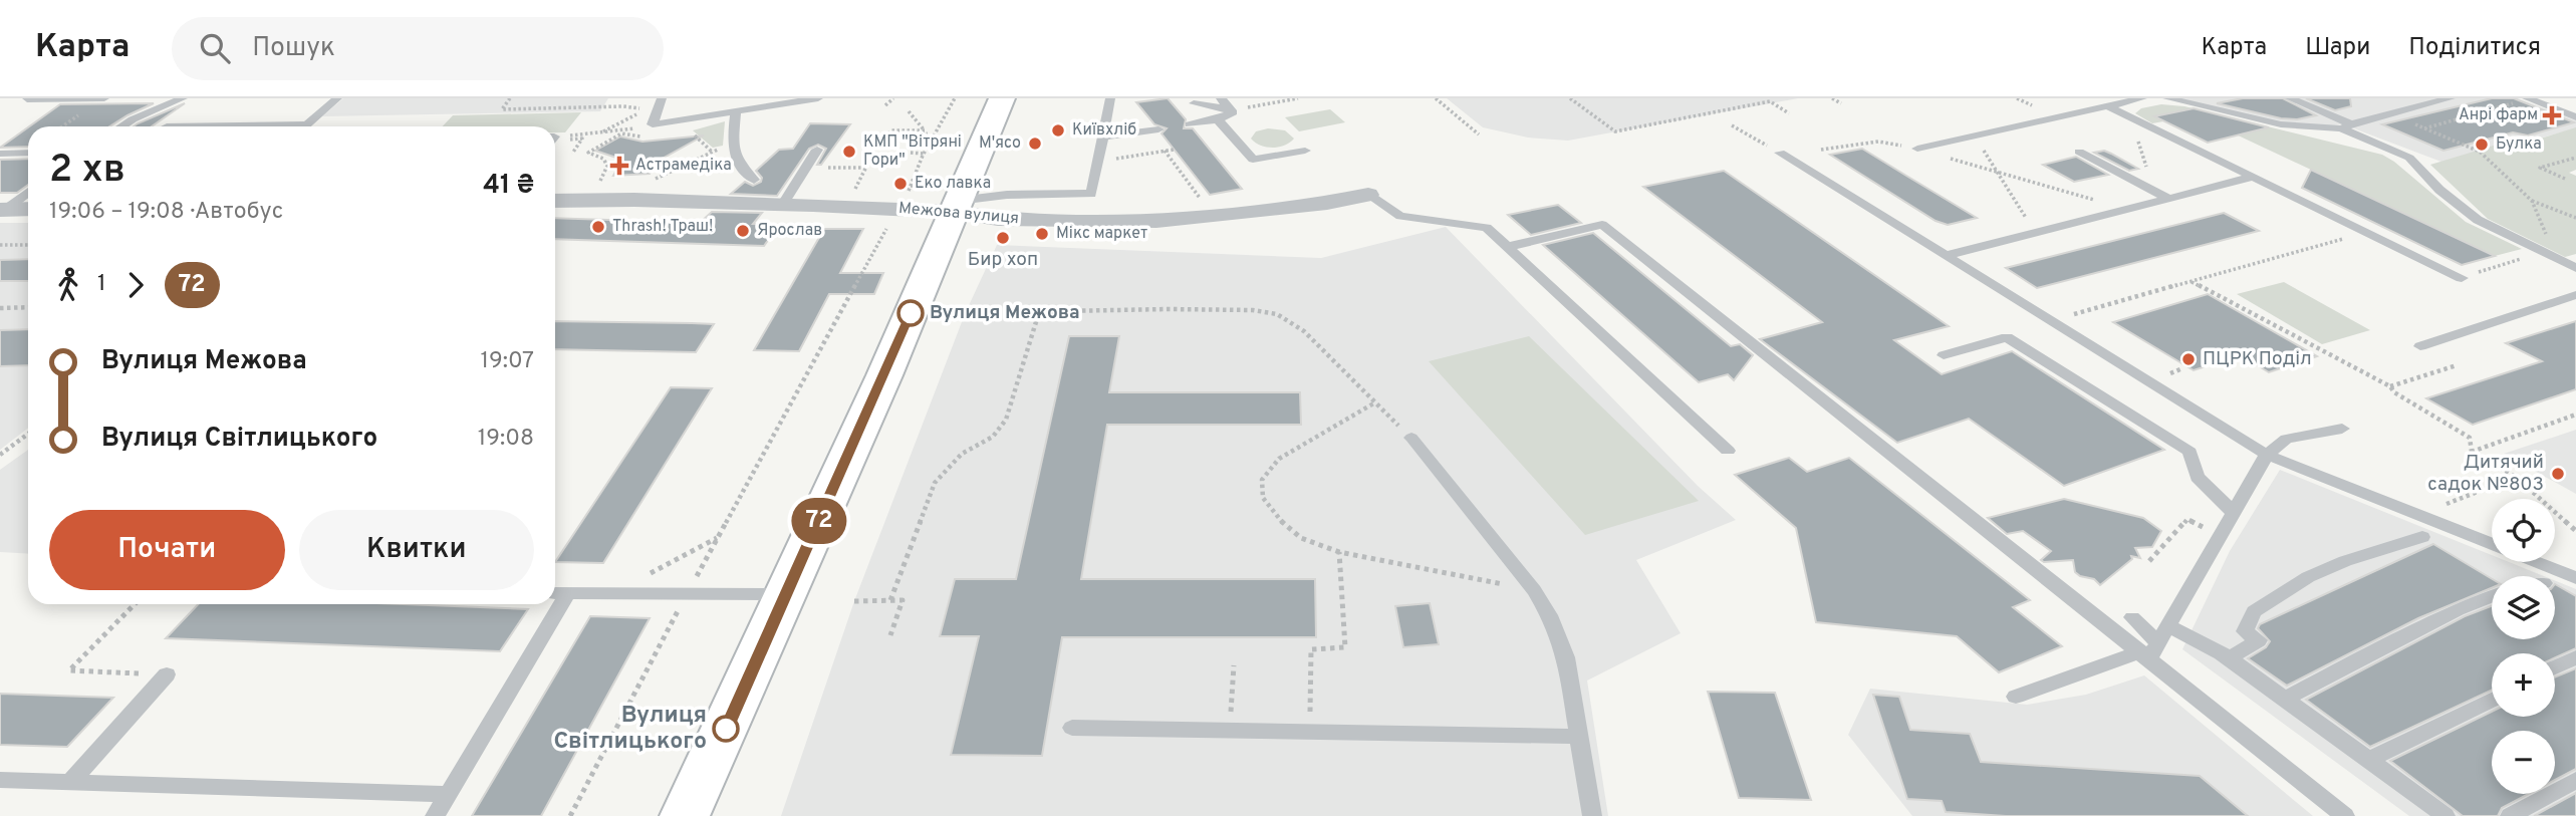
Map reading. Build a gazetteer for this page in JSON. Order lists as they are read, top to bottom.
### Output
{
  "streets": {
    "street": ["Межова вулиця"]
  },
  "places": {
    "health": ["Анрі фарм", "Астрамедіка"],
    "other": [
      "Київхліб",
      "М'ясо",
      "Булка",
      "КМП \"Вітряні Гори\"",
      "Еко лавка",
      "Thrash! Траш!",
      "Ярослав",
      "Мікс маркет",
      "Бир хоп",
      "Вулиця Межова",
      "ПЦРК Поділ",
      "Дитячий садок №803",
      "Вулиця Світлицького"
    ]
  },
  "lines": ["bus line 72"],
  "page": {
    "header": "Карта",
    "search": "Пошук",
    "nav": ["Карта", "Шари", "Поділитися"],
    "on_map": "72",
    "heading": ["2 хв", "19:06 – 19:08 · Автобус", "41 ₴"],
    "legs": ["1", "72"],
    "list": [
      {
        "name": "Вулиця Межова",
        "value": "19:07"
      },
      {
        "name": "Вулиця Світлицького",
        "value": "19:08"
      }
    ],
    "buttons": ["Почати", "Квитки"],
    "map_buttons": ["+", "−"]
  }
}
